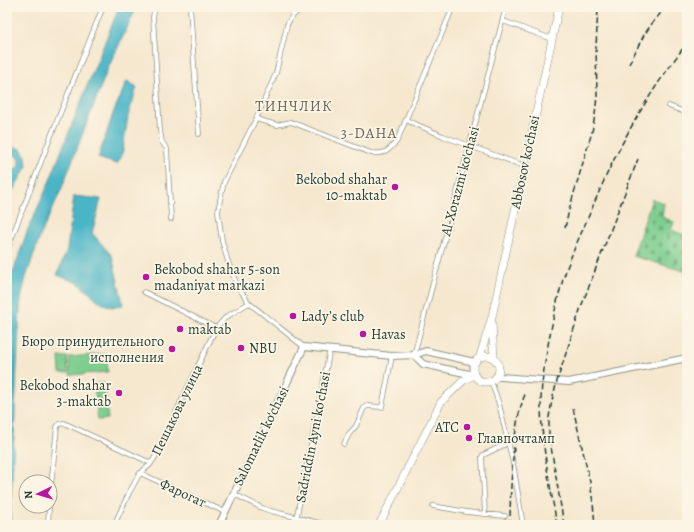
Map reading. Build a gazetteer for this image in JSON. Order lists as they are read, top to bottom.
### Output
{
  "streets": {
    "main road": ["Abbosov ko'chasi"],
    "street": [
      "Al-Xorazmi ko'chasi",
      "Пешакова улица",
      "Salomatlik ko‘chasi",
      "Sadriddin Ayni ko'chasi",
      "Фарогат"
    ]
  },
  "crossings": [
    ["Пешакова улица", "Фарогат"],
    ["Salomatlik ko‘chasi", "Фарогат"]
  ],
  "districts": ["ТИНЧЛИК", "3-DAHA"],
  "places": [
    "Bekobod shahar 10-maktab",
    "Bekobod shahar 5-son madaniyat markazi",
    "Lady’s club",
    "maktab",
    "Havas",
    "NBU",
    "Бюро принудительного исполнения",
    "Bekobod shahar 3-maktab",
    "АТС",
    "Главпочтамп"
  ],
  "north": "left"
}
